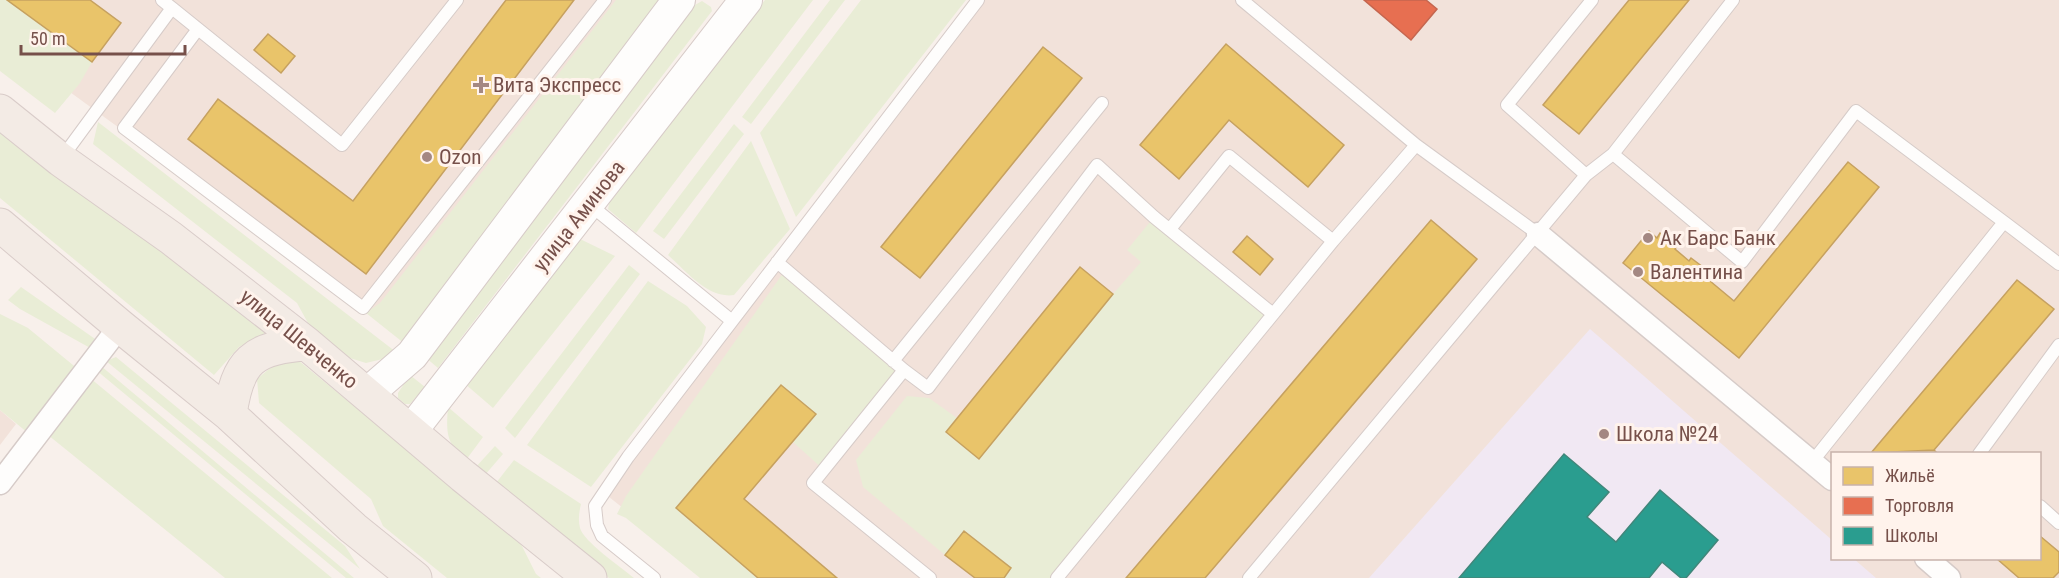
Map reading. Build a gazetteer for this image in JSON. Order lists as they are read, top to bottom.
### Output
{
  "streets": {
    "main road": ["улица Шевченко"],
    "street": ["улица Аминова"]
  },
  "crossings": [
    ["улица Аминова", "улица Шевченко"]
  ],
  "places": {
    "health": ["Вита Экспресс"],
    "other": [
      "Ozon",
      "Ак Барс Банк",
      "Валентина",
      "Школа №24"
    ]
  },
  "legend": ["Жильё", "Торговля", "Школы"],
  "scale_bar": "50 m"
}
